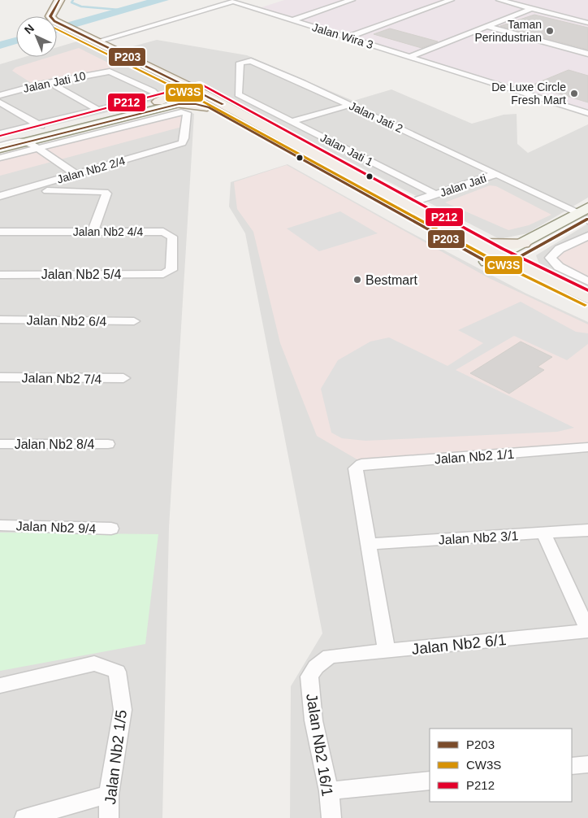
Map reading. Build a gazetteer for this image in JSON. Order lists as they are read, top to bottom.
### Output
{
  "streets": {
    "street": [
      "Jalan Wira 3",
      "Jalan Jati 10",
      "Jalan Jati 2",
      "Jalan Jati 1",
      "Jalan Nb2 2/4",
      "Jalan Jati",
      "Jalan Nb2 4/4",
      "Jalan Nb2 5/4",
      "Jalan Nb2 6/4",
      "Jalan Nb2 7/4",
      "Jalan Nb2 8/4",
      "Jalan Nb2 1/1",
      "Jalan Nb2 9/4",
      "Jalan Nb2 3/1",
      "Jalan Nb2 6/1",
      "Jalan Nb2 16/1",
      "Jalan Nb2 1/5"
    ]
  },
  "crossings": [
    ["Jalan Jati 2", "Jalan Jati 1"],
    ["Jalan Jati 2", "Jalan Jati"],
    ["Jalan Jati 1", "Jalan Jati"],
    ["Jalan Nb2 4/4", "Jalan Nb2 5/4"],
    ["Jalan Nb2 1/1", "Jalan Nb2 3/1"],
    ["Jalan Nb2 6/1", "Jalan Nb2 16/1"]
  ],
  "places": ["Taman Perindustrian", "De Luxe Circle Fresh Mart", "Bestmart"],
  "lines": ["transit line P203", "transit line CW3S", "transit line P212"],
  "legend": ["P203", "CW3S", "P212"],
  "north": "top left"
}
